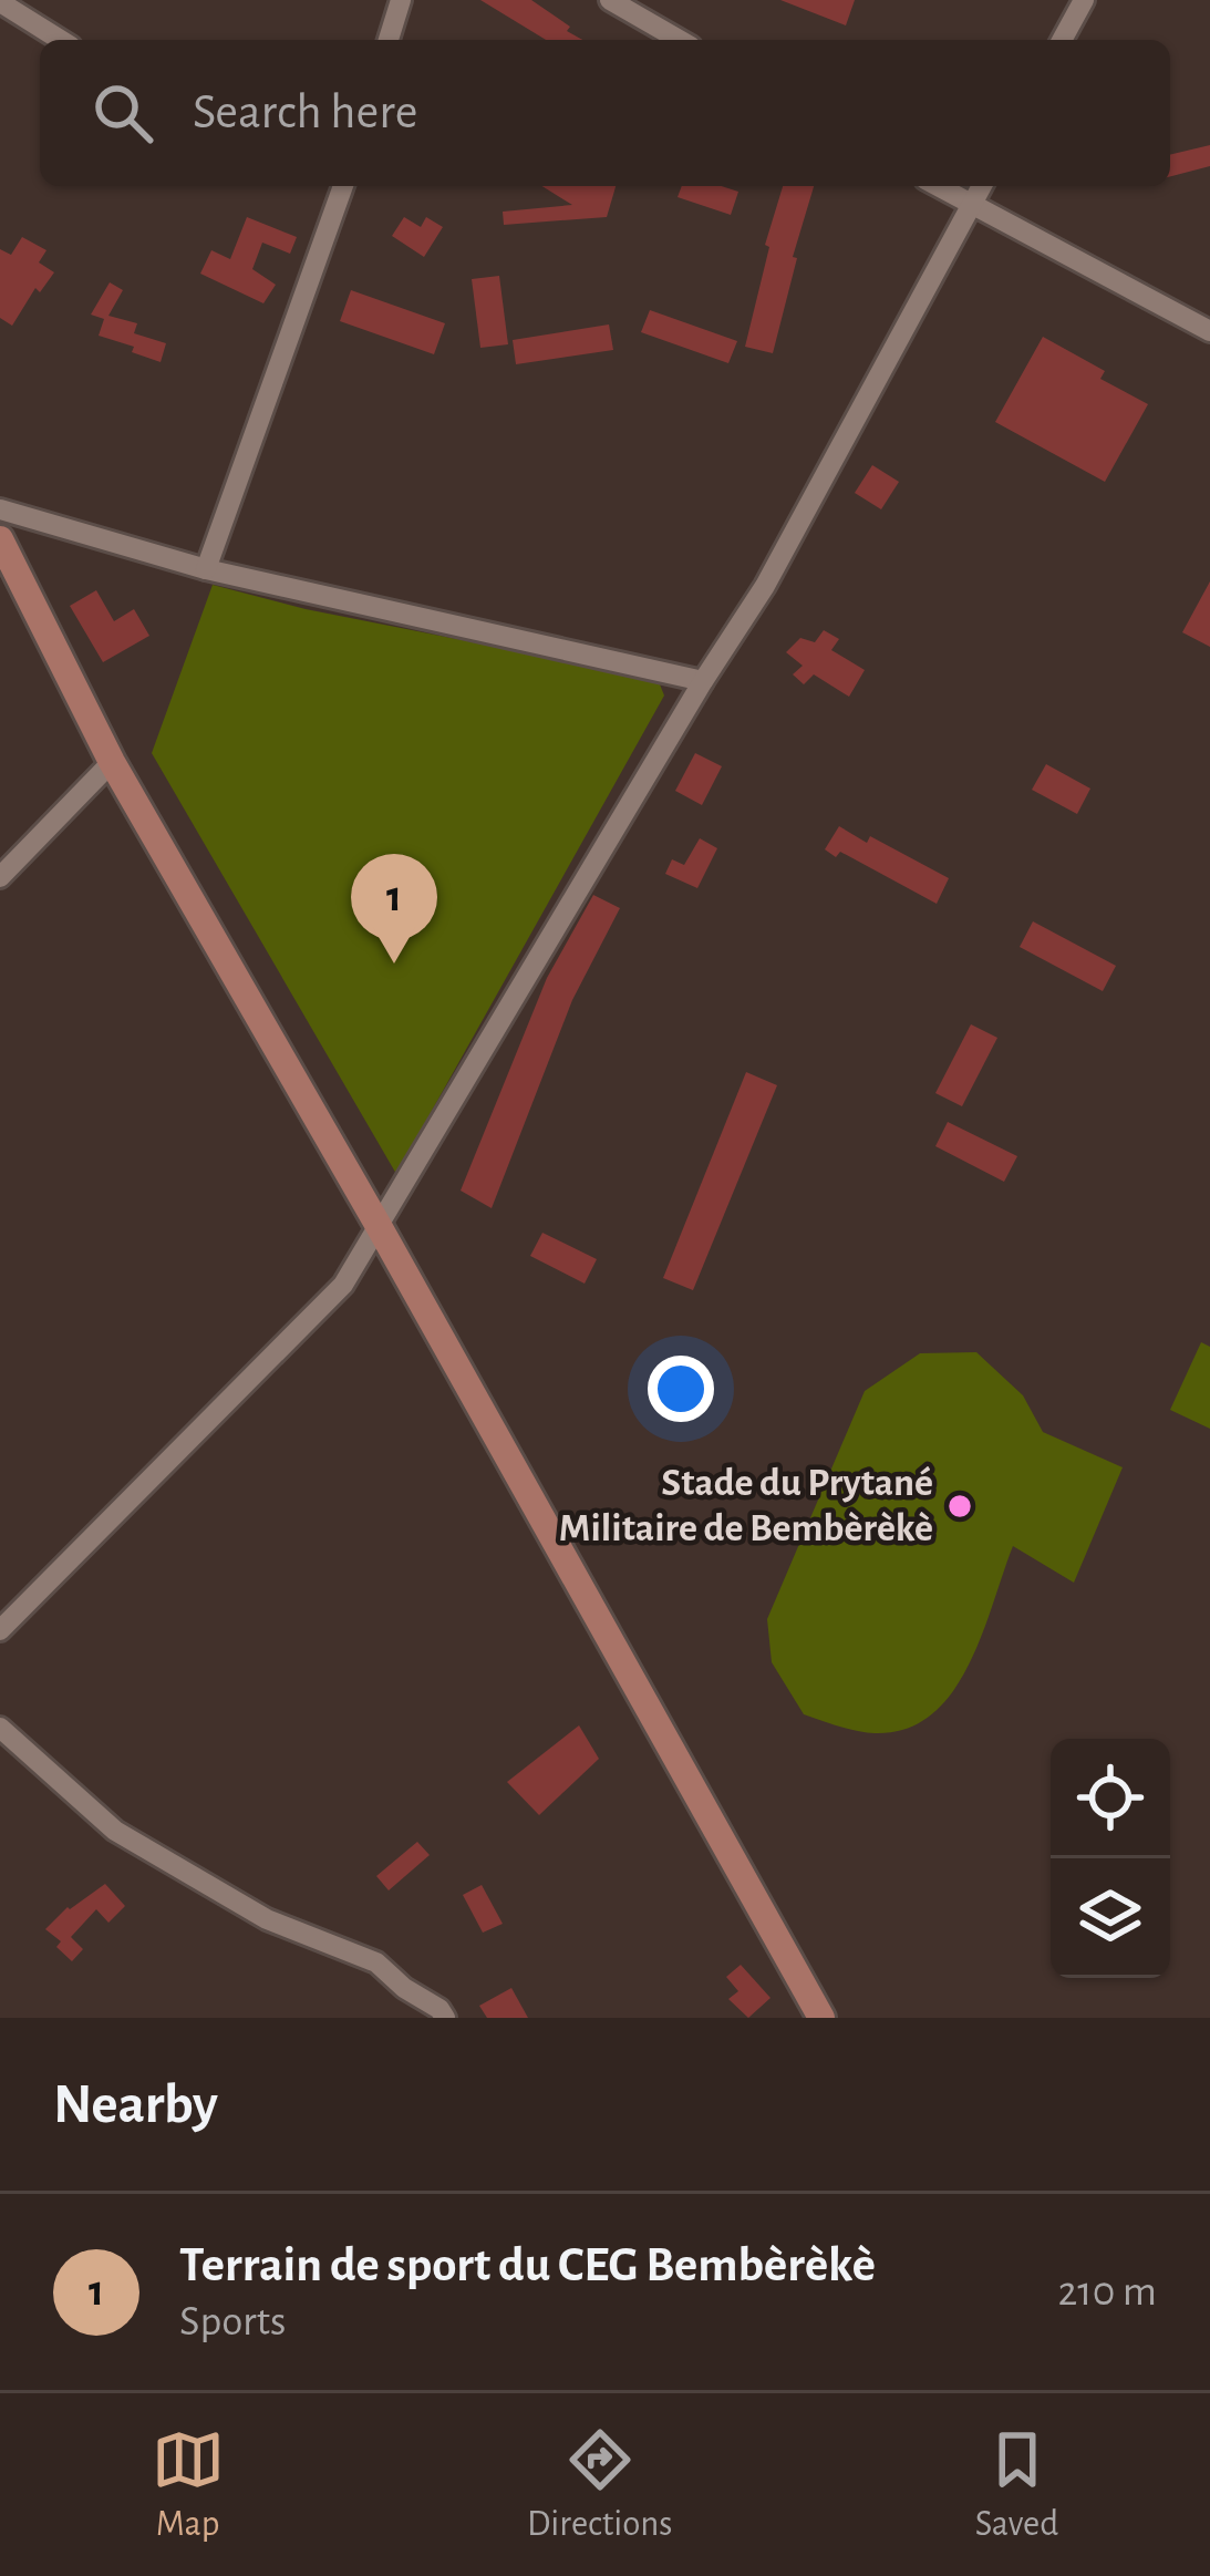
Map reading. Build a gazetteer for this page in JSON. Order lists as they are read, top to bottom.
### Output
{
  "places": ["Stade du Prytané Militaire de Bembèrèkè"],
  "page": {
    "search": "Search here",
    "pins": "1",
    "heading": "Nearby",
    "list": [
      {
        "mark": "1",
        "name": "Terrain de sport du CEG Bembèrèkè",
        "note": "Sports",
        "value": "210 m"
      }
    ],
    "nav": ["Map", "Directions", "Saved"]
  }
}
